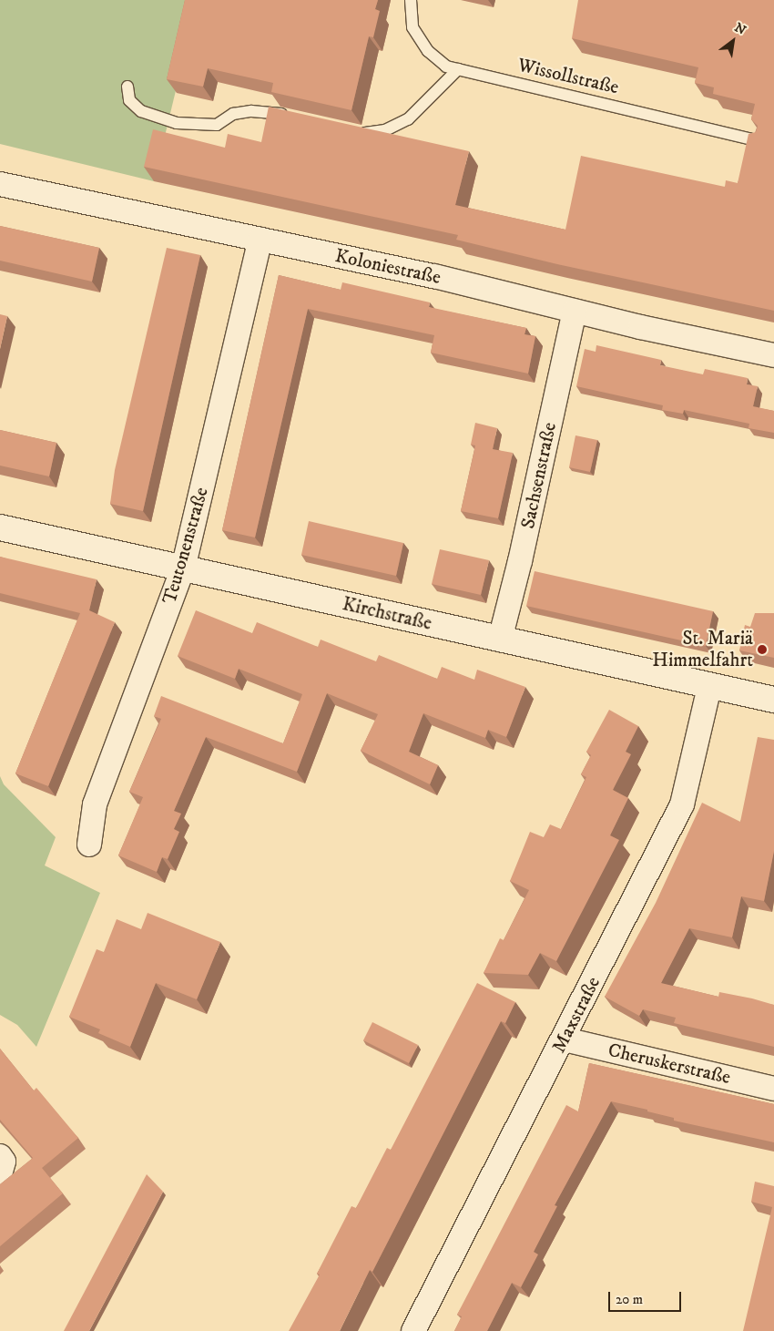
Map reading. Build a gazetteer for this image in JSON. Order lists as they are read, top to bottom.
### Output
{
  "streets": {
    "street": [
      "Koloniestraße",
      "Sachsenstraße",
      "Teutonenstraße",
      "Kirchstraße",
      "Maxstraße",
      "Cheruskerstraße"
    ],
    "lane": ["Wissollstraße"]
  },
  "crossings": [
    ["Koloniestraße", "Sachsenstraße"],
    ["Koloniestraße", "Teutonenstraße"],
    ["Sachsenstraße", "Kirchstraße"],
    ["Teutonenstraße", "Kirchstraße"],
    ["Kirchstraße", "Maxstraße"],
    ["Maxstraße", "Cheruskerstraße"]
  ],
  "places": ["St. Mariä Himmelfahrt"],
  "scale_bar": "20 m",
  "north": "top right"
}
